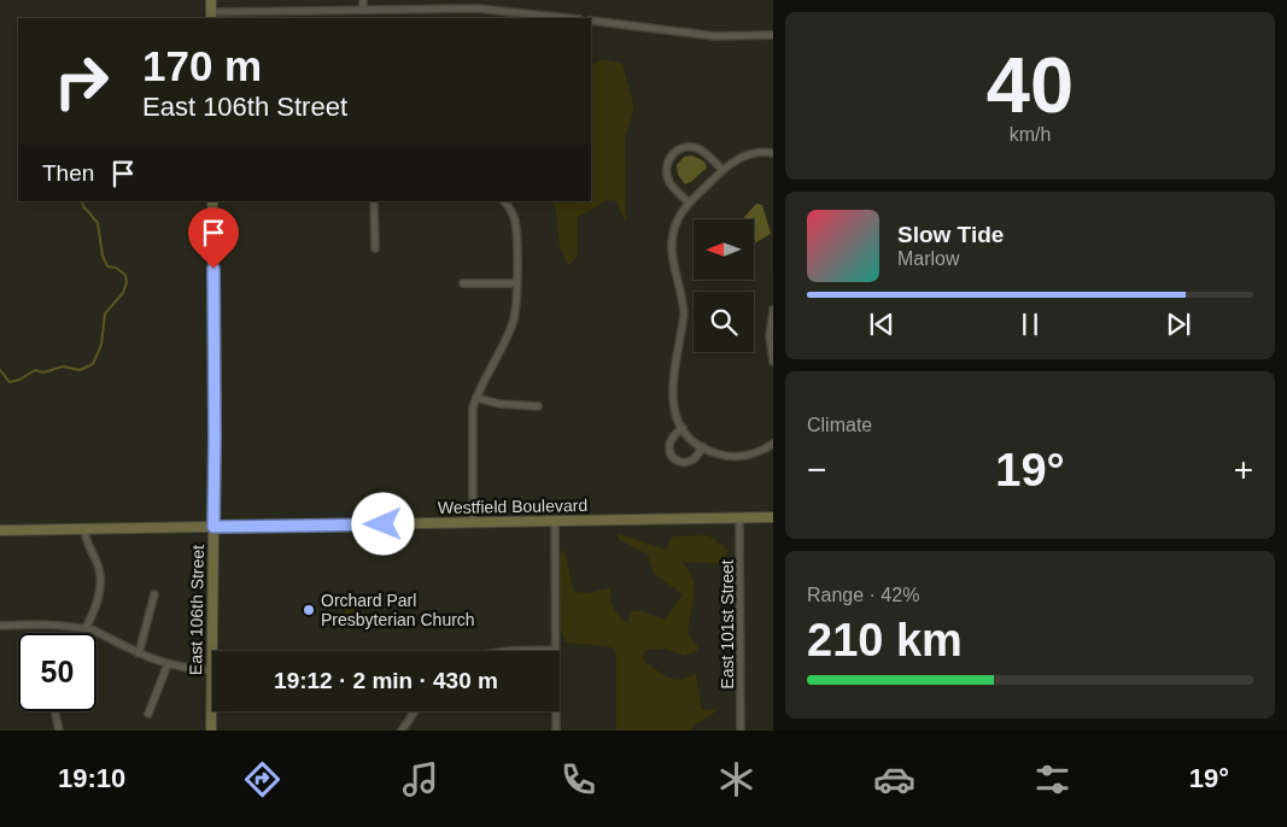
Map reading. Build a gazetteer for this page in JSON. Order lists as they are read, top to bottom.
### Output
{
  "streets": {
    "main road": ["Westfield Boulevard", "East 106th Street"],
    "street": ["East 101st Street"]
  },
  "crossings": [
    ["Westfield Boulevard", "East 106th Street"],
    ["Westfield Boulevard", "East 101st Street"]
  ],
  "places": ["Orchard Parl Presbyterian Church"],
  "north": "left",
  "page": {
    "tile": [
      ["40", "km/h"],
      "Climate",
      ["Range · 42%", "210 km"]
    ],
    "turn": ["170 m", "East 106th Street"],
    "then": "Then",
    "song": ["Slow Tide", "Marlow"],
    "heat": ["−", "19°", "+"],
    "limit": "50",
    "trip": "19:12 · 2 min · 430 m",
    "tabs": ["19:10", "19°"]
  }
}
